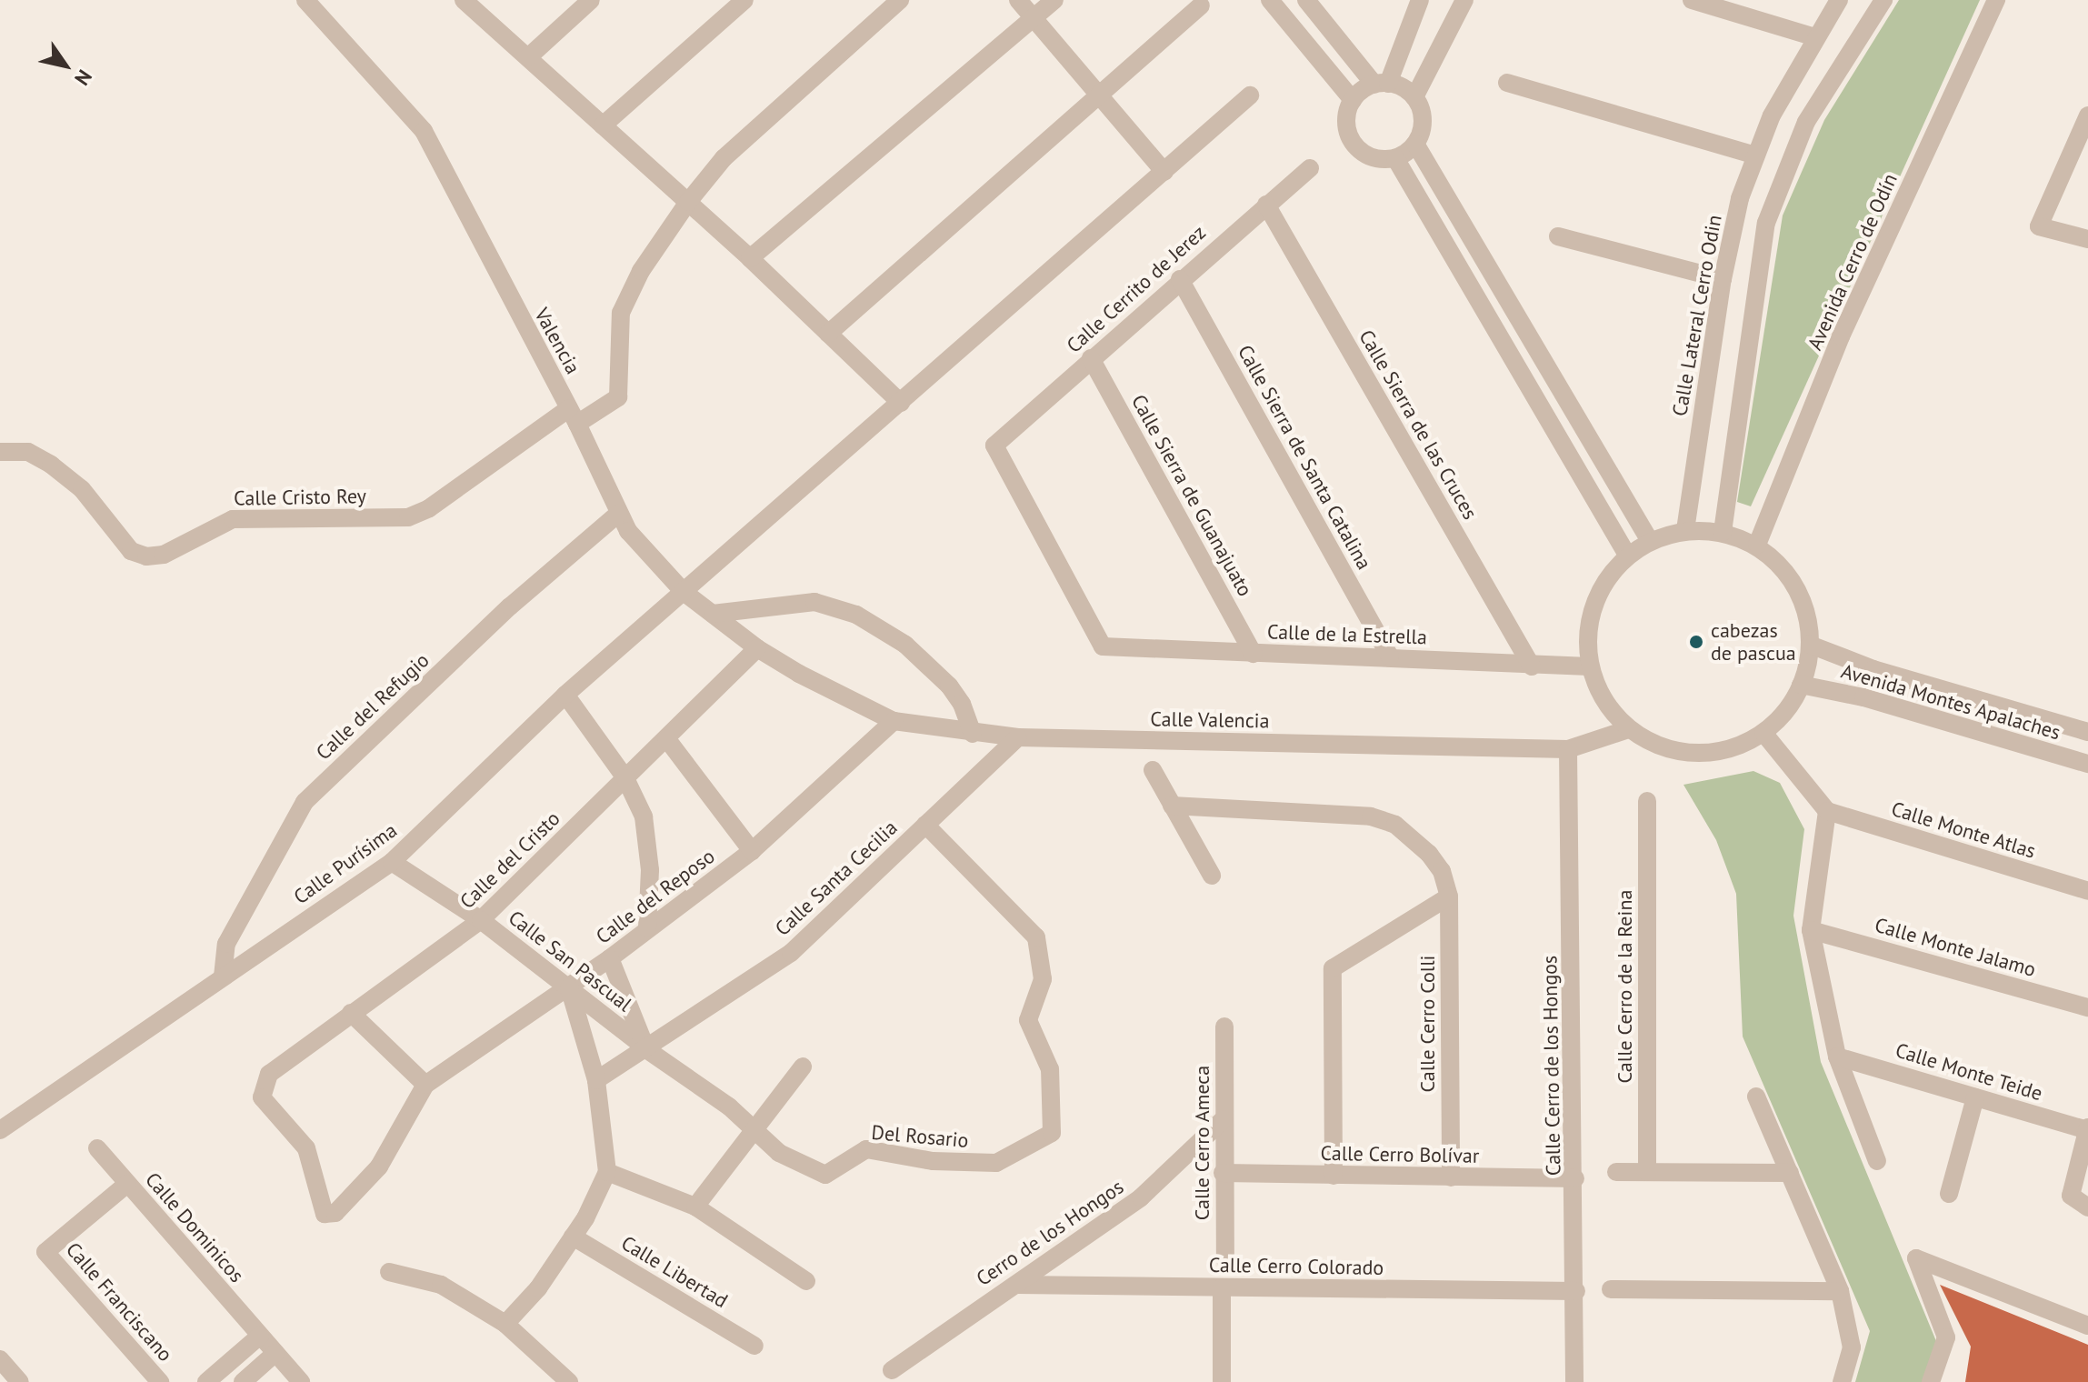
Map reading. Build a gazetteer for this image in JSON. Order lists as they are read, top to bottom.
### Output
{
  "streets": {
    "street": [
      "Avenida Cerro de Odín",
      "Calle Cerrito de Jerez",
      "Calle Lateral Cerro Odin",
      "Valencia",
      "Calle Sierra de las Cruces",
      "Calle Sierra de Santa Catalina",
      "Calle Sierra de Guanajuato",
      "Calle Cristo Rey",
      "Calle de la Estrella",
      "Avenida Montes Apalaches",
      "Calle del Refugio",
      "Calle Valencia",
      "Calle Monte Atlas",
      "Calle del Cristo",
      "Calle Purísima",
      "Calle Santa Cecilia",
      "Calle del Reposo",
      "Calle Monte Jalamo",
      "Calle San Pascual",
      "Calle Cerro de la Reina",
      "Calle Cerro Colli",
      "Calle Cerro de los Hongos",
      "Calle Monte Teide",
      "Del Rosario",
      "Calle Cerro Ameca",
      "Calle Cerro Bolívar",
      "Calle Dominicos",
      "Cerro de los Hongos",
      "Calle Cerro Colorado",
      "Calle Libertad",
      "Calle Franciscano"
    ]
  },
  "crossings": [
    ["Avenida Cerro de Odín", "Calle Lateral Cerro Odin"],
    ["Avenida Cerro de Odín", "Calle de la Estrella"],
    ["Avenida Cerro de Odín", "Avenida Montes Apalaches"],
    ["Avenida Cerro de Odín", "Calle Valencia"],
    ["Calle Cerrito de Jerez", "Calle Sierra de las Cruces"],
    ["Calle Cerrito de Jerez", "Calle Sierra de Santa Catalina"],
    ["Calle Cerrito de Jerez", "Calle Sierra de Guanajuato"],
    ["Calle Cerrito de Jerez", "Calle de la Estrella"],
    ["Calle Lateral Cerro Odin", "Calle de la Estrella"],
    ["Calle Lateral Cerro Odin", "Avenida Montes Apalaches"],
    ["Calle Lateral Cerro Odin", "Calle Valencia"],
    ["Valencia", "Calle Cristo Rey"],
    ["Valencia", "Calle del Refugio"],
    ["Valencia", "Calle Valencia"],
    ["Valencia", "Calle del Cristo"],
    ["Valencia", "Calle Purísima"],
    ["Calle Sierra de las Cruces", "Calle de la Estrella"],
    ["Calle Sierra de Santa Catalina", "Calle de la Estrella"],
    ["Calle Sierra de Guanajuato", "Calle de la Estrella"],
    ["Calle de la Estrella", "Avenida Montes Apalaches"],
    ["Calle de la Estrella", "Calle Valencia"],
    ["Avenida Montes Apalaches", "Calle Valencia"],
    ["Calle del Refugio", "Calle Purísima"],
    ["Calle Valencia", "Calle Santa Cecilia"],
    ["Calle Valencia", "Calle del Reposo"],
    ["Calle Valencia", "Calle Cerro de los Hongos"],
    ["Calle del Cristo", "Calle del Reposo"],
    ["Calle del Cristo", "Calle San Pascual"],
    ["Calle Purísima", "Calle San Pascual"],
    ["Calle Santa Cecilia", "Calle San Pascual"],
    ["Calle Santa Cecilia", "Del Rosario"],
    ["Calle del Reposo", "Calle San Pascual"],
    ["Calle San Pascual", "Del Rosario"],
    ["Calle Cerro Colli", "Calle Cerro Bolívar"],
    ["Calle Cerro de los Hongos", "Calle Cerro Bolívar"],
    ["Calle Cerro de los Hongos", "Calle Cerro Colorado"],
    ["Calle Cerro Ameca", "Calle Cerro Bolívar"],
    ["Calle Cerro Ameca", "Cerro de los Hongos"],
    ["Calle Dominicos", "Calle Franciscano"],
    ["Cerro de los Hongos", "Calle Cerro Colorado"]
  ],
  "places": ["cabezas de pascua"],
  "north": "bottom right"
}
